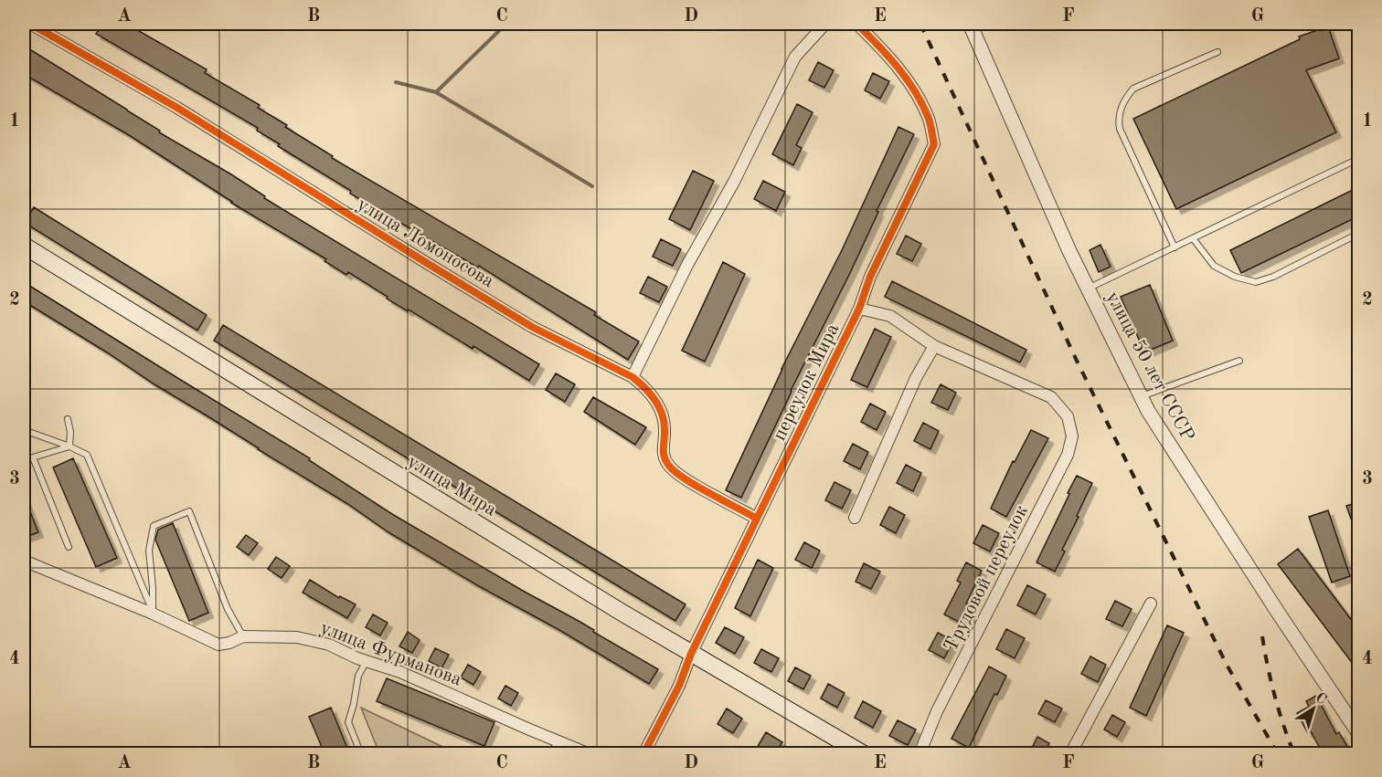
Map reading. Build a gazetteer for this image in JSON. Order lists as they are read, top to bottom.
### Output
{
  "streets": {
    "main road": ["улица Мира"],
    "street": [
      "улица Ломоносова",
      "улица 50 лет СССР",
      "переулок Мира",
      "Трудовой переулок",
      "улица Фурманова"
    ]
  },
  "crossings": [
    ["улица Ломоносова", "переулок Мира"],
    ["переулок Мира", "улица Мира"],
    ["переулок Мира", "Трудовой переулок"]
  ],
  "north": "top right",
  "grid": {
    "columns": [
      "A",
      "B",
      "C",
      "D",
      "E",
      "F",
      "G"
    ],
    "rows": [
      "1",
      "2",
      "3",
      "4"
    ]
  }
}
